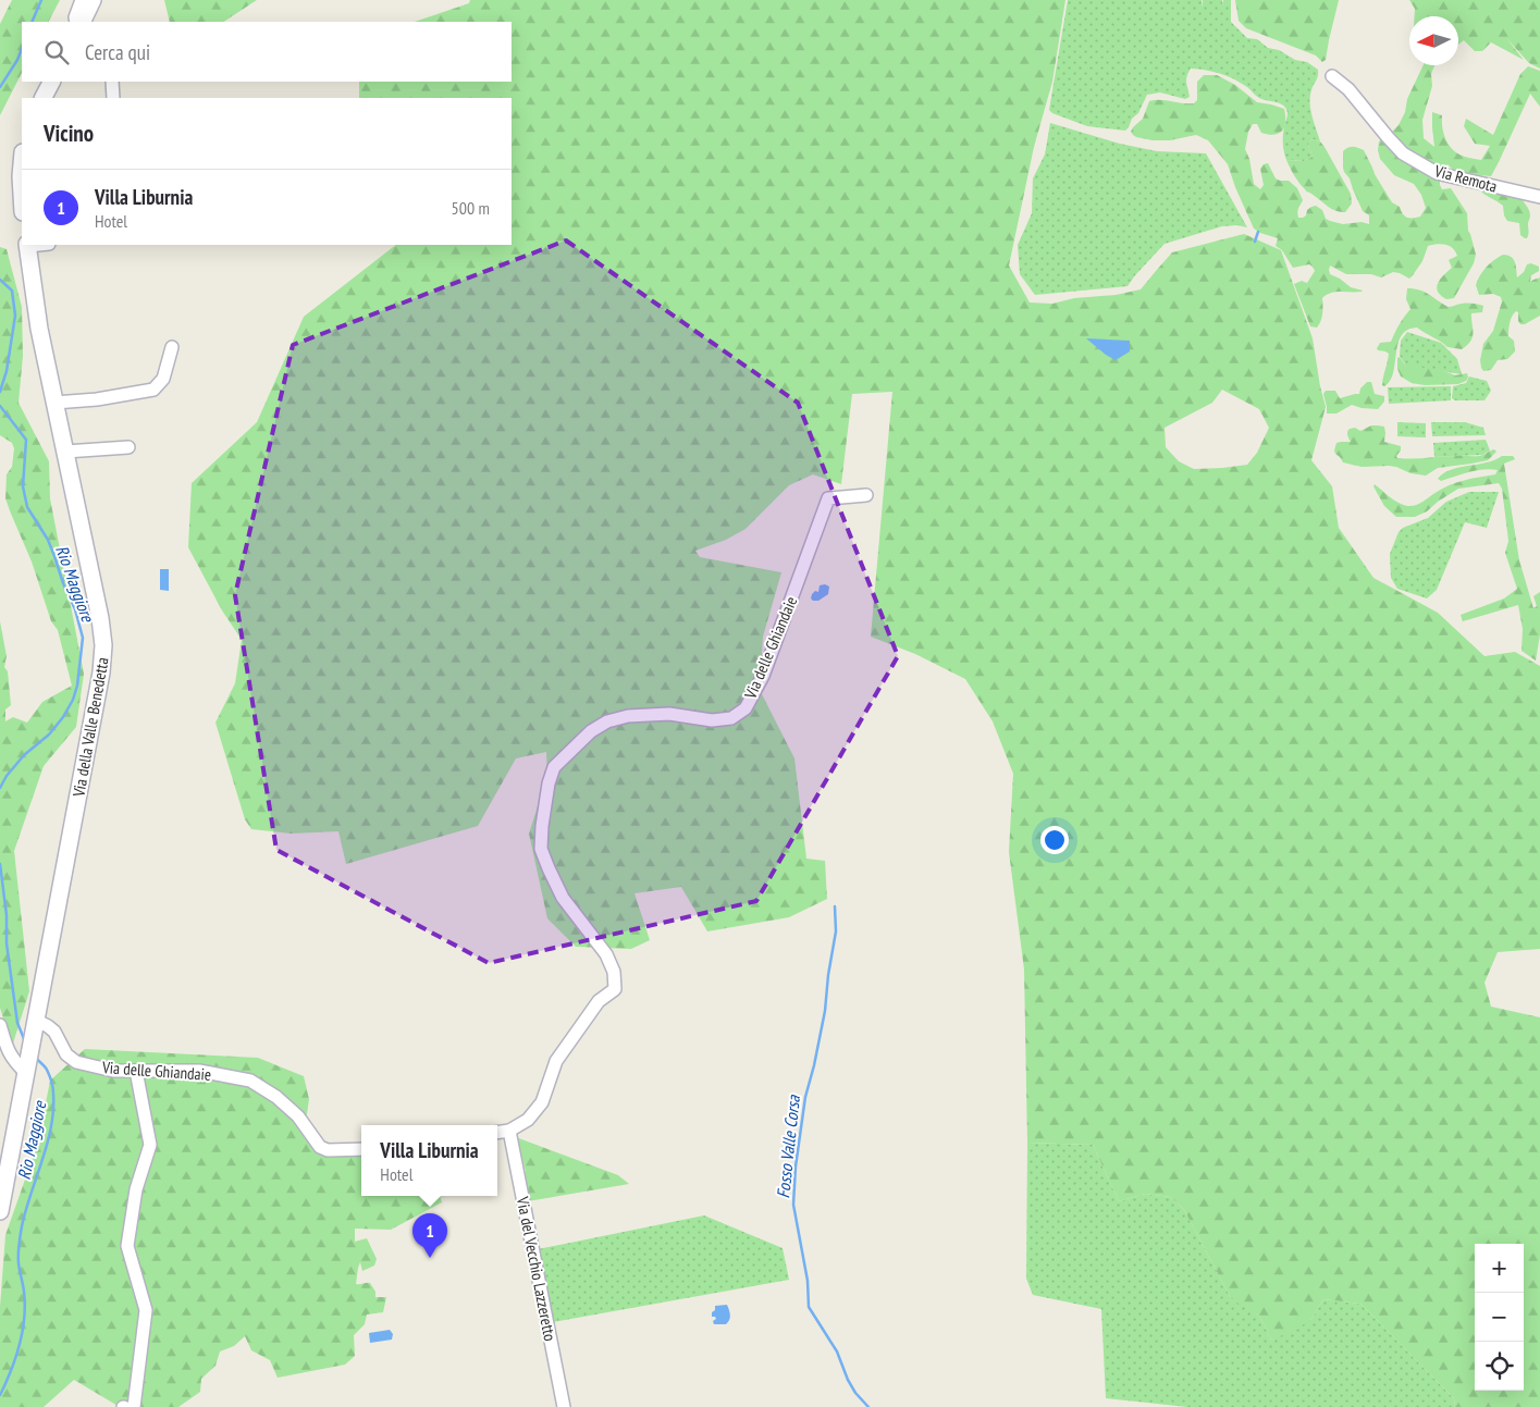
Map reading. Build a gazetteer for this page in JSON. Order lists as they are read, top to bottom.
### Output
{
  "streets": {
    "main road": ["Via della Valle Benedetta"],
    "street": ["Via Remota", "Via delle Ghiandaie", "Via del Vecchio Lazzeretto"]
  },
  "crossings": [
    ["Via delle Ghiandaie", "Via della Valle Benedetta"],
    ["Via delle Ghiandaie", "Via del Vecchio Lazzeretto"]
  ],
  "water": ["Rio Maggiore", "Fosso Valle Corsa"],
  "north": "left",
  "page": {
    "search": "Cerca qui",
    "heading": "Vicino",
    "list": [
      {
        "mark": "1",
        "name": "Villa Liburnia",
        "note": "Hotel",
        "value": "500 m"
      }
    ],
    "popup": ["Villa Liburnia", "Hotel"],
    "pins": "1",
    "map_buttons": ["+", "−"]
  }
}
